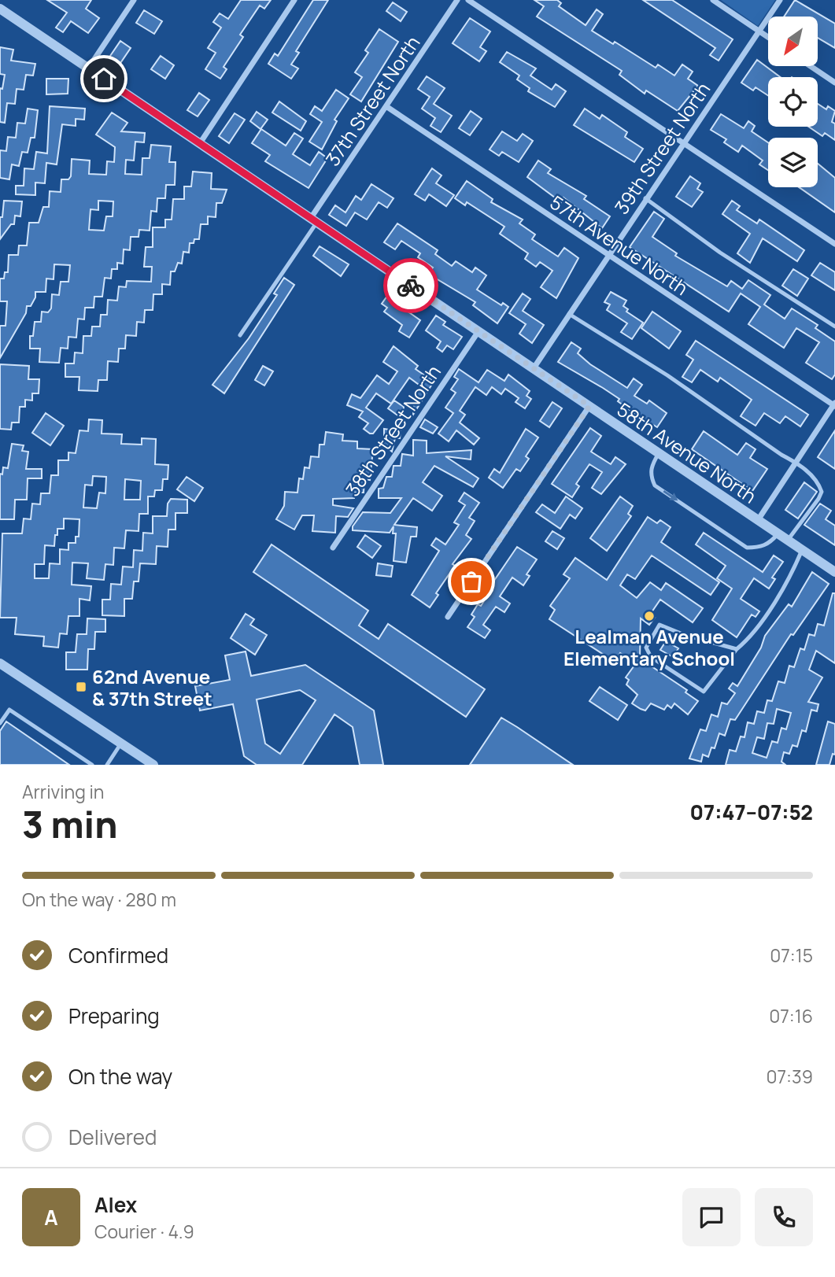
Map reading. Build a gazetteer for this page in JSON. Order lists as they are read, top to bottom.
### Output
{
  "streets": {
    "street": [
      "37th Street North",
      "39th Street North",
      "57th Avenue North",
      "38th Street North",
      "58th Avenue North"
    ]
  },
  "crossings": [
    ["37th Street North", "57th Avenue North"],
    ["37th Street North", "58th Avenue North"],
    ["39th Street North", "57th Avenue North"],
    ["39th Street North", "58th Avenue North"],
    ["38th Street North", "58th Avenue North"]
  ],
  "places": {
    "other": ["Lealman Avenue Elementary School"],
    "transit": ["62nd Avenue & 37th Street"]
  },
  "north": "bottom left",
  "page": {
    "heading": ["3 min", "Arriving in", "07:47–07:52"],
    "panel": ["Alex", "Courier · 4.9"],
    "bar": "On the way · 280 m",
    "list": [
      ["Confirmed", "07:15"],
      ["Preparing", "07:16"],
      ["On the way", "07:39"],
      "Delivered"
    ],
    "round": "A"
  }
}
